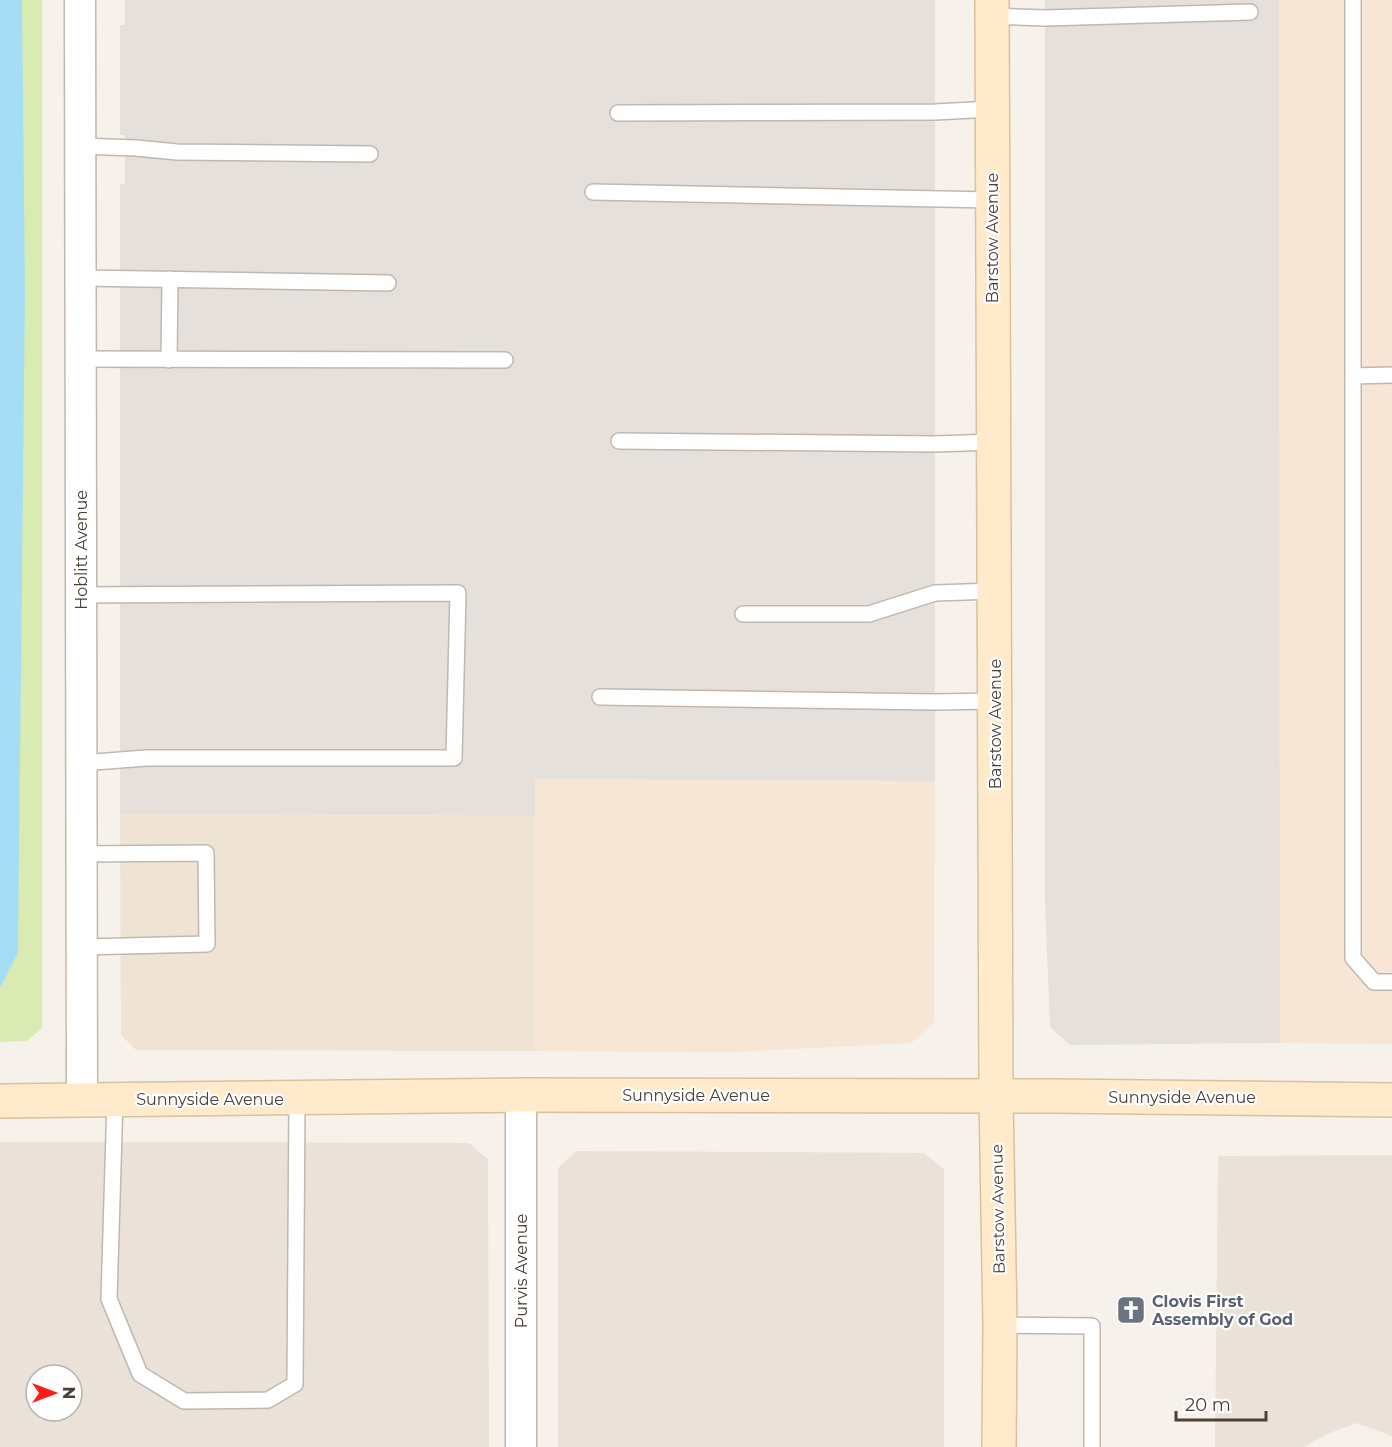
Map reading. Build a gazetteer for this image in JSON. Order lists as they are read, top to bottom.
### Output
{
  "streets": {
    "main road": ["Barstow Avenue", "Sunnyside Avenue"],
    "street": ["Hoblitt Avenue", "Purvis Avenue"]
  },
  "crossings": [
    ["Barstow Avenue", "Sunnyside Avenue"],
    ["Hoblitt Avenue", "Sunnyside Avenue"],
    ["Sunnyside Avenue", "Purvis Avenue"]
  ],
  "places": {
    "church": ["Clovis First Assembly of God"]
  },
  "scale_bar": "20 m",
  "north": "right"
}
